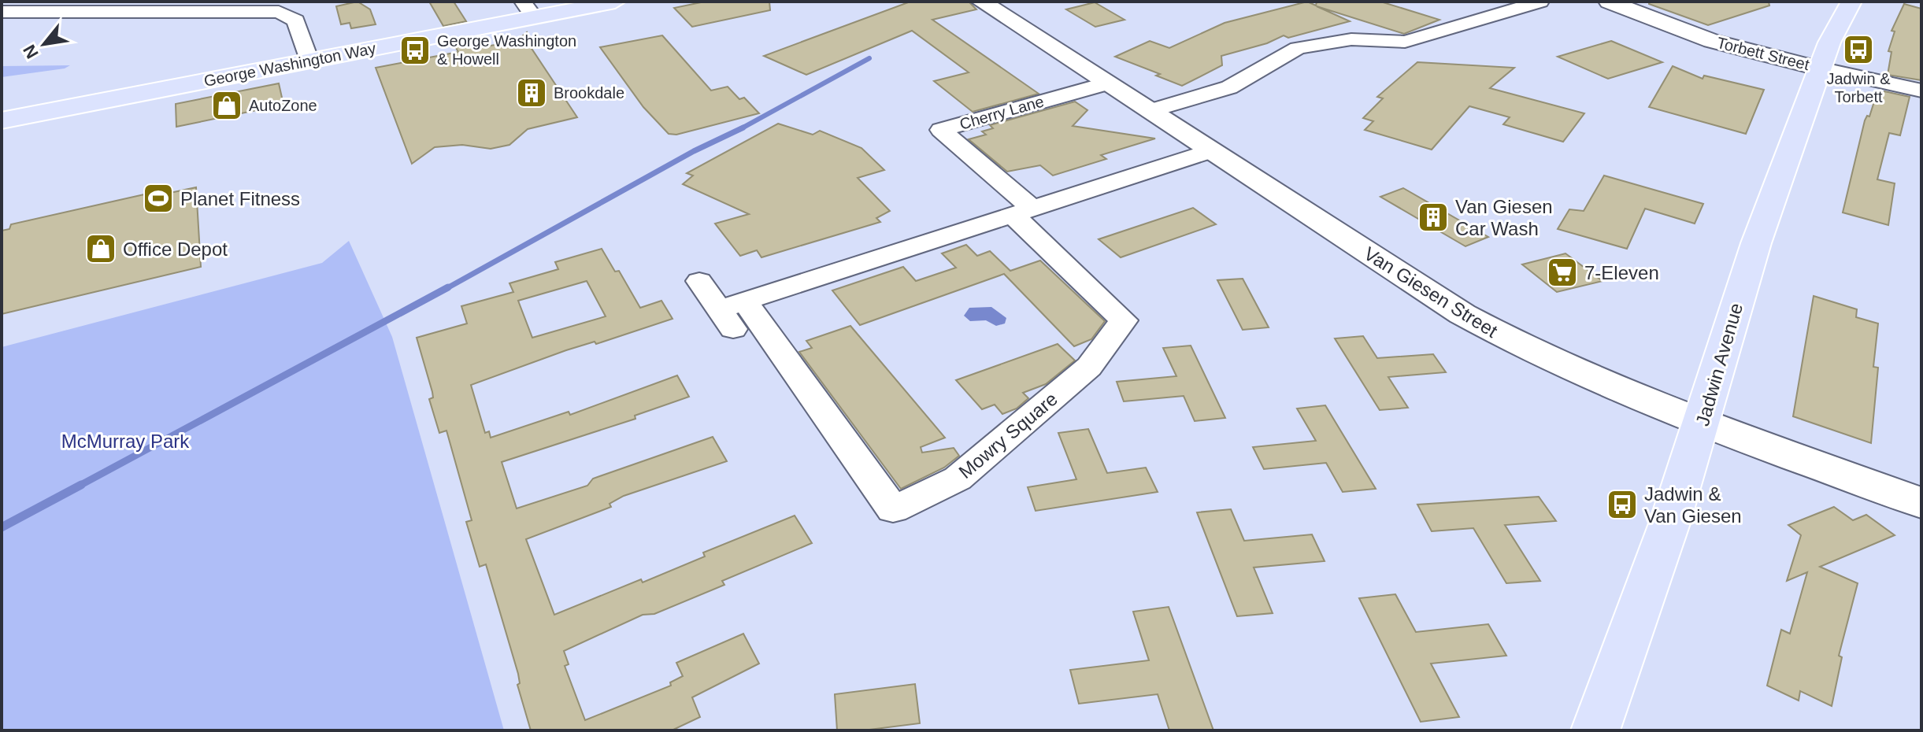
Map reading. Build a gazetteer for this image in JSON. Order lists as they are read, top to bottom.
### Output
{
  "streets": {
    "main road": [
      "Torbett Street",
      "George Washington Way",
      "Van Giesen Street",
      "Jadwin Avenue"
    ],
    "street": ["Cherry Lane", "Mowry Square"]
  },
  "crossings": [
    ["Torbett Street", "Jadwin Avenue"],
    ["Cherry Lane", "Van Giesen Street"],
    ["Cherry Lane", "Mowry Square"],
    ["Van Giesen Street", "Jadwin Avenue"]
  ],
  "parks": ["McMurray Park"],
  "places": {
    "bus stop": ["Jadwin & Torbett", "George Washington & Howell", "Jadwin & Van Giesen"],
    "building": ["Brookdale", "Van Giesen Car Wash"],
    "shop": ["AutoZone", "Office Depot"],
    "sports": ["Planet Fitness"],
    "supermarket": ["7-Eleven"]
  },
  "north": "bottom left"
}
